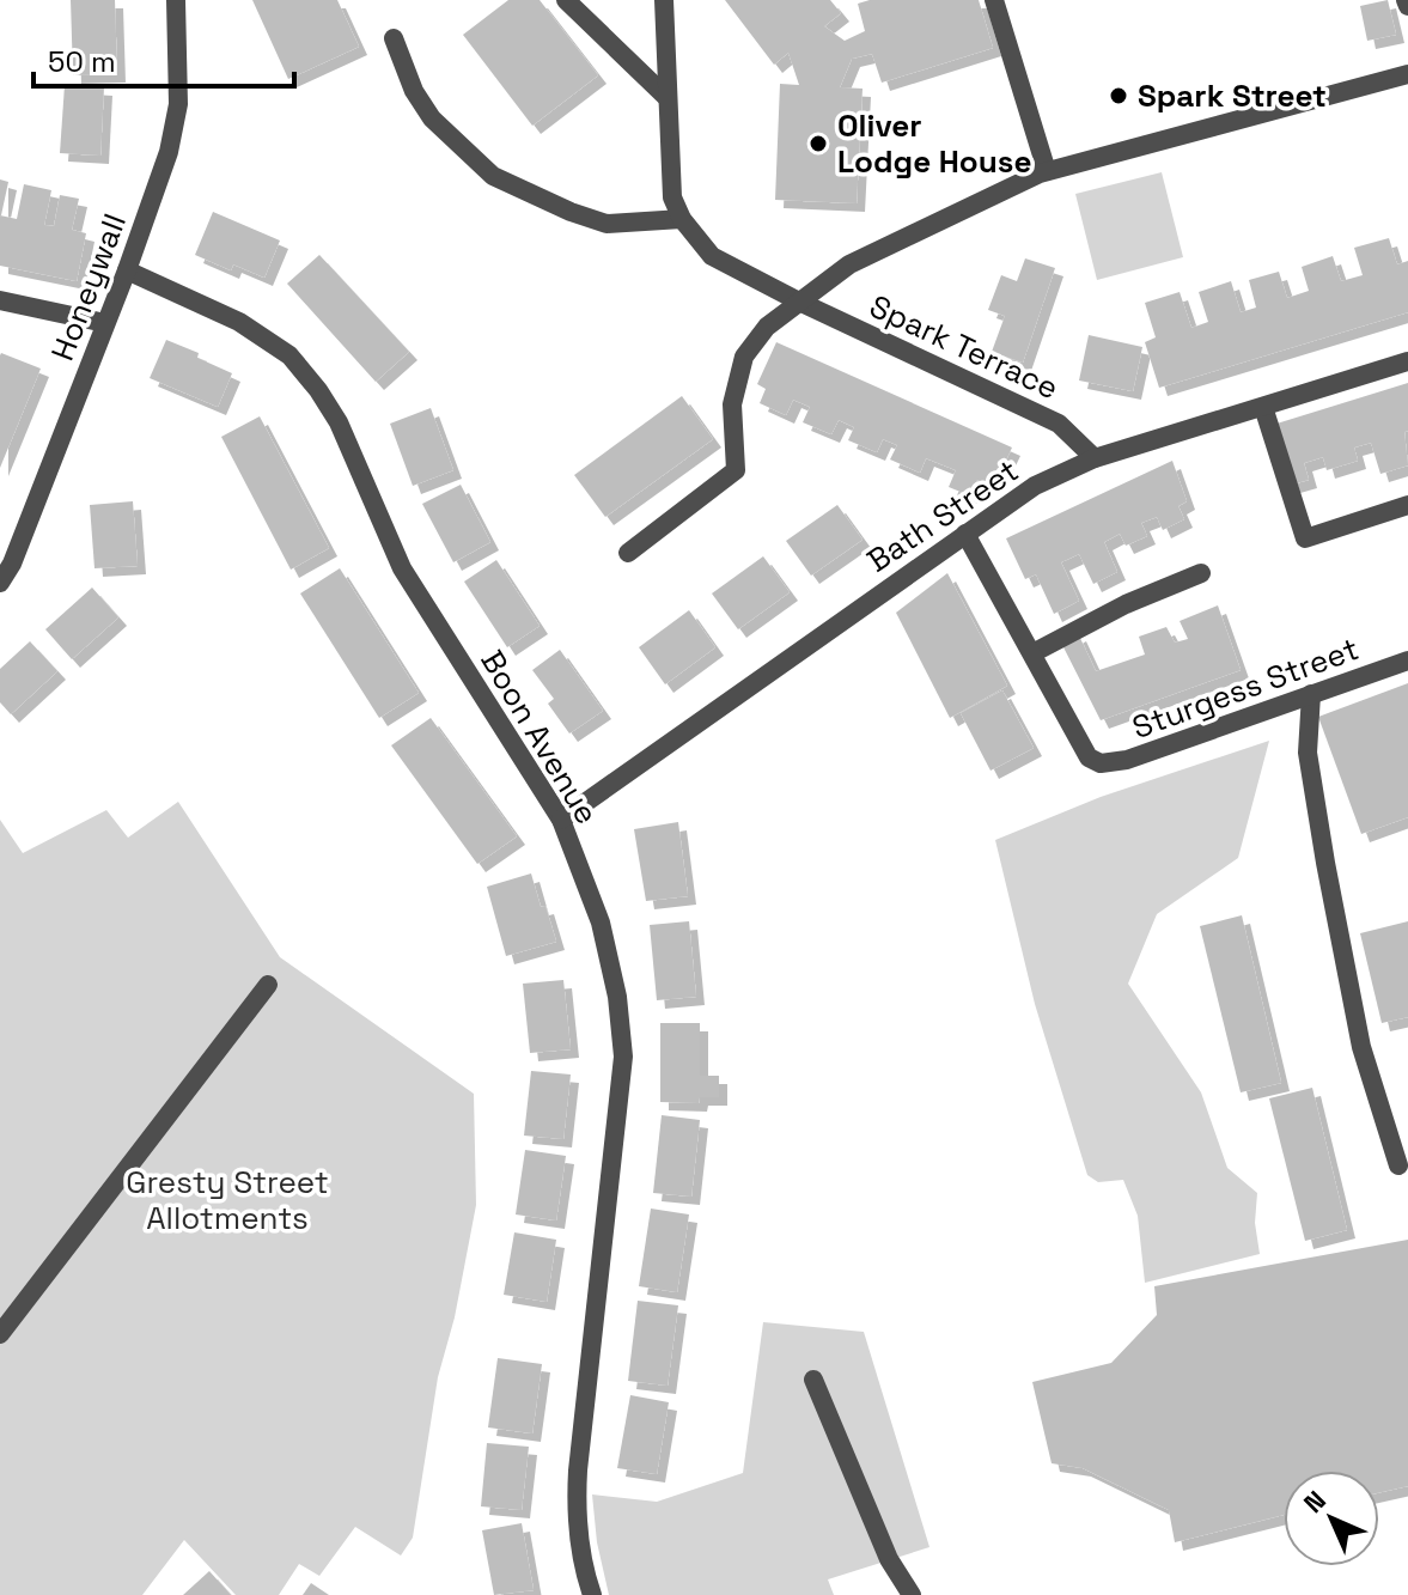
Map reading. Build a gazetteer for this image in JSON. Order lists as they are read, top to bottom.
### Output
{
  "streets": {
    "street": [
      "Honeywall",
      "Spark Terrace",
      "Bath Street",
      "Sturgess Street",
      "Boon Avenue"
    ]
  },
  "crossings": [
    ["Honeywall", "Boon Avenue"],
    ["Spark Terrace", "Bath Street"],
    ["Bath Street", "Boon Avenue"]
  ],
  "parks": ["Gresty Street Allotments"],
  "places": ["Spark Street", "Oliver Lodge House"],
  "scale_bar": "50 m",
  "north": "top left"
}
